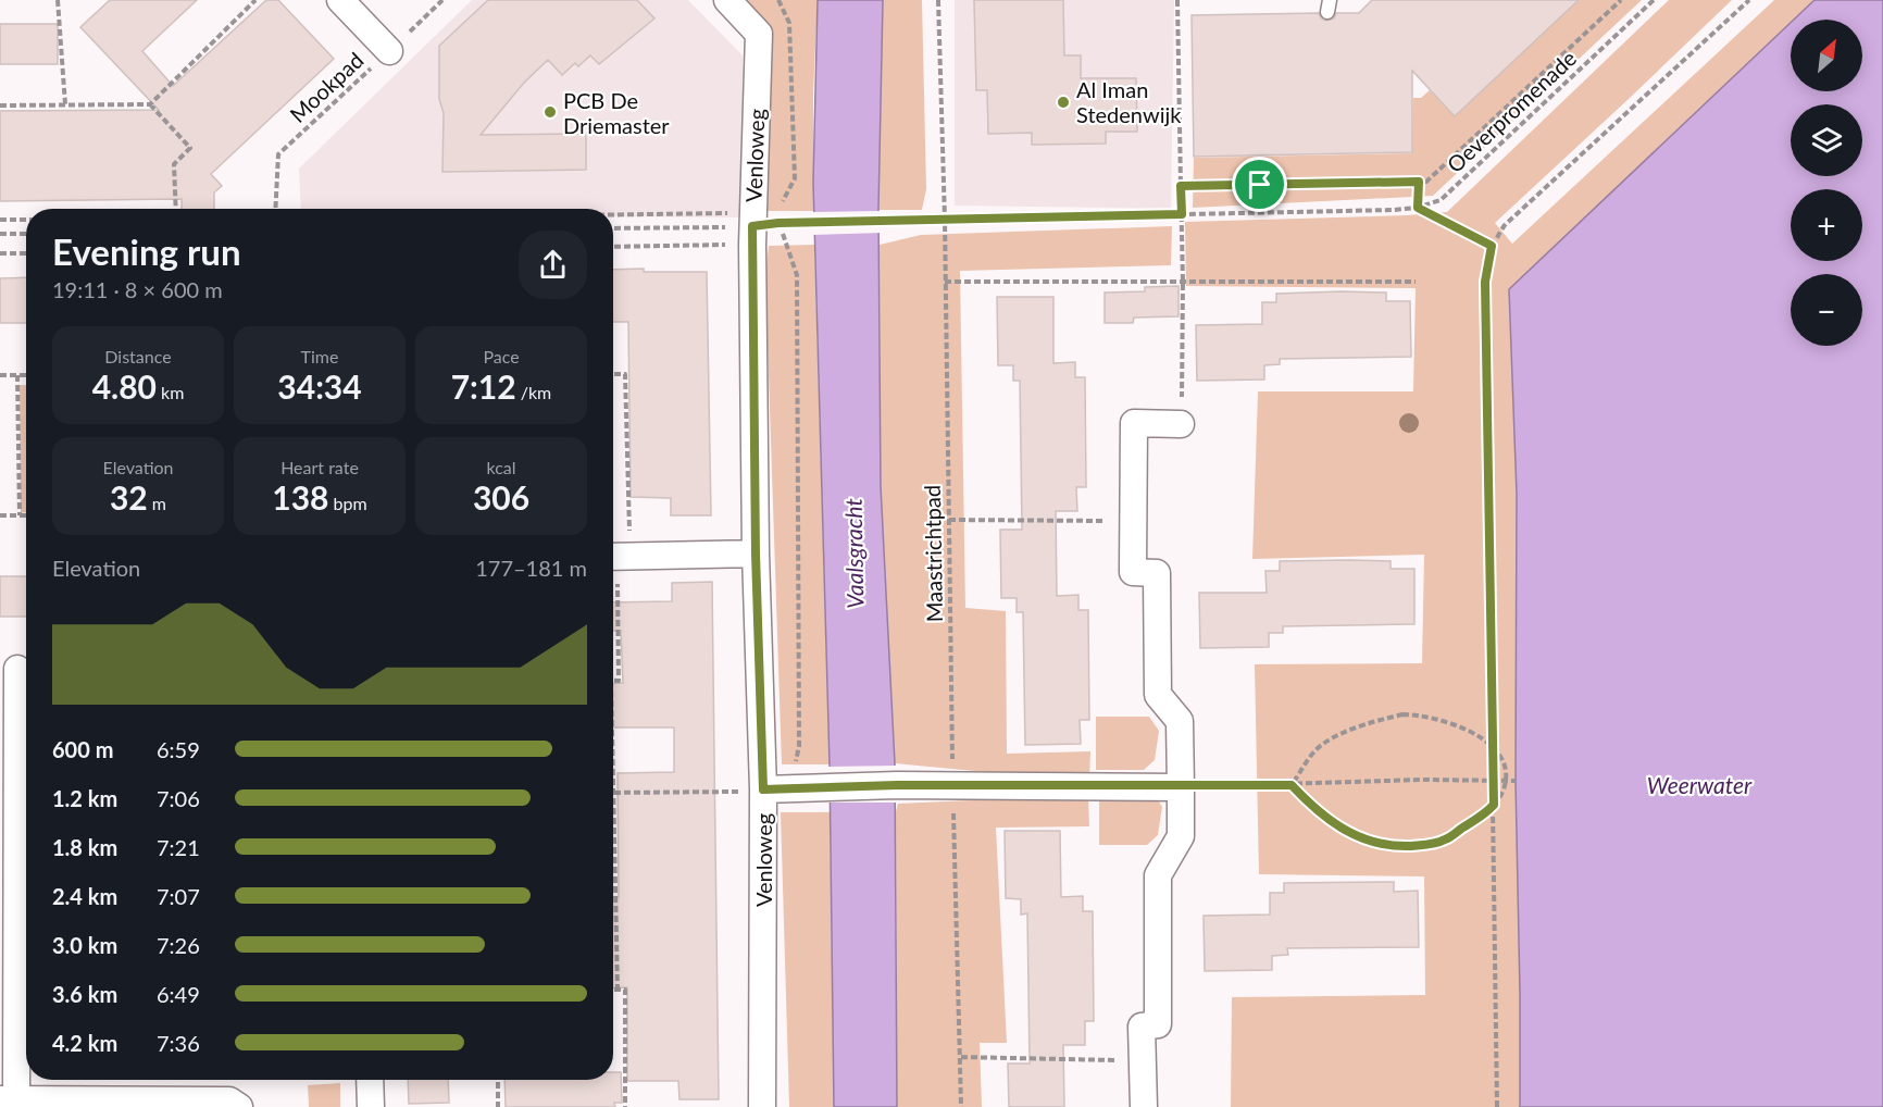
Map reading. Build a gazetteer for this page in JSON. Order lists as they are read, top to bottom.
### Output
{
  "streets": {
    "street": ["Venloweg"],
    "path": ["Mookpad", "Oeverpromenade", "Maastrichtpad"]
  },
  "crossings": [
    ["Oeverpromenade", "Venloweg"],
    ["Oeverpromenade", "Maastrichtpad"]
  ],
  "water": ["Vaalsgracht", "Weerwater"],
  "places": ["Al Iman Stedenwijk", "PCB De Driemaster"],
  "north": "top right",
  "page": {
    "map_buttons": ["+", "−"],
    "heading": ["Evening run", "19:11 · 8 × 600 m"],
    "stats": [
      ["Distance", "4.80 km"],
      ["Time", "34:34"],
      ["Pace", "7:12 /km"],
      ["Elevation", "32 m"],
      ["Heart rate", "138 bpm"],
      ["kcal", "306"]
    ],
    "chart": ["Elevation", "177–181 m"],
    "list": [
      {
        "name": "600 m",
        "note": "6:59"
      },
      {
        "name": "1.2 km",
        "note": "7:06"
      },
      {
        "name": "1.8 km",
        "note": "7:21"
      },
      {
        "name": "2.4 km",
        "note": "7:07"
      },
      {
        "name": "3.0 km",
        "note": "7:26"
      },
      {
        "name": "3.6 km",
        "note": "6:49"
      },
      {
        "name": "4.2 km",
        "note": "7:36"
      }
    ]
  }
}
